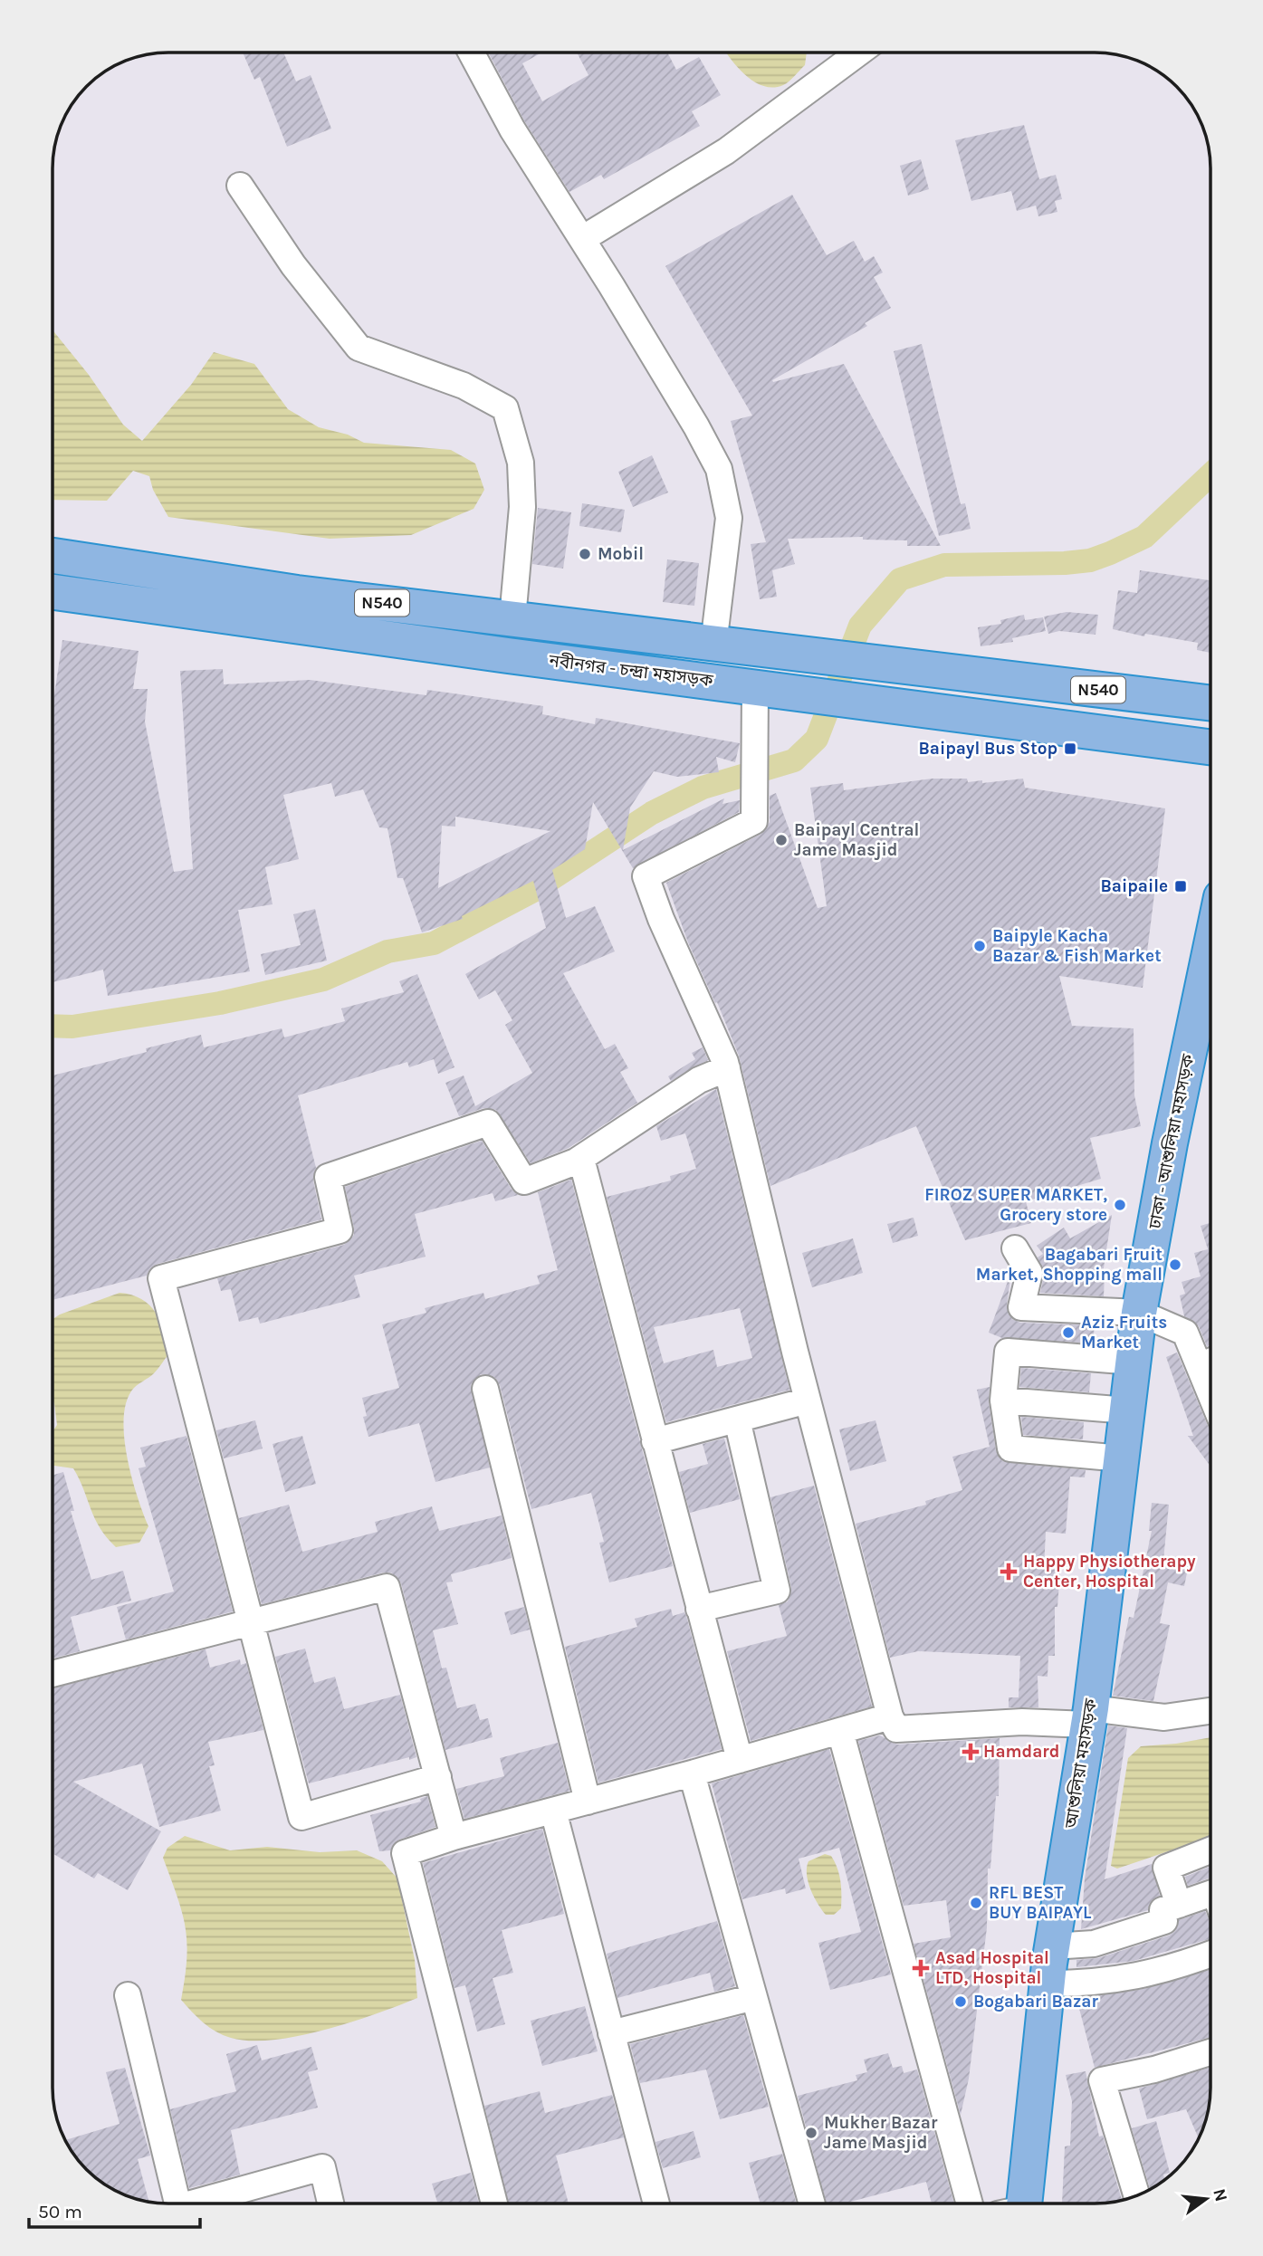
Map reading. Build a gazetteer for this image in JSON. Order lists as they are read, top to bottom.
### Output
{
  "streets": {
    "highway": [
      "N540",
      "নবীনগর - চন্দ্রা মহাসড়ক",
      "ঢাকা - আশুলিয়া মহাসড়ক",
      "আশুলিয়া মহাসড়ক"
    ]
  },
  "crossings": [
    ["ঢাকা - আশুলিয়া মহাসড়ক", "আশুলিয়া মহাসড়ক"]
  ],
  "places": {
    "other": [
      "Mobil",
      "Baipayl Central Jame Masjid",
      "Baipyle Kacha Bazar & Fish Market",
      "FIROZ SUPER MARKET, Grocery store",
      "Bagabari Fruit Market, Shopping mall",
      "Aziz Fruits Market",
      "RFL BEST BUY BAIPAYL",
      "Bogabari Bazar",
      "Mukher Bazar Jame Masjid"
    ],
    "transit": ["Baipayl Bus Stop", "Baipaile"],
    "health": ["Happy Physiotherapy Center, Hospital", "Hamdard", "Asad Hospital LTD, Hospital"]
  },
  "scale_bar": "50 m",
  "north": "right"
}
